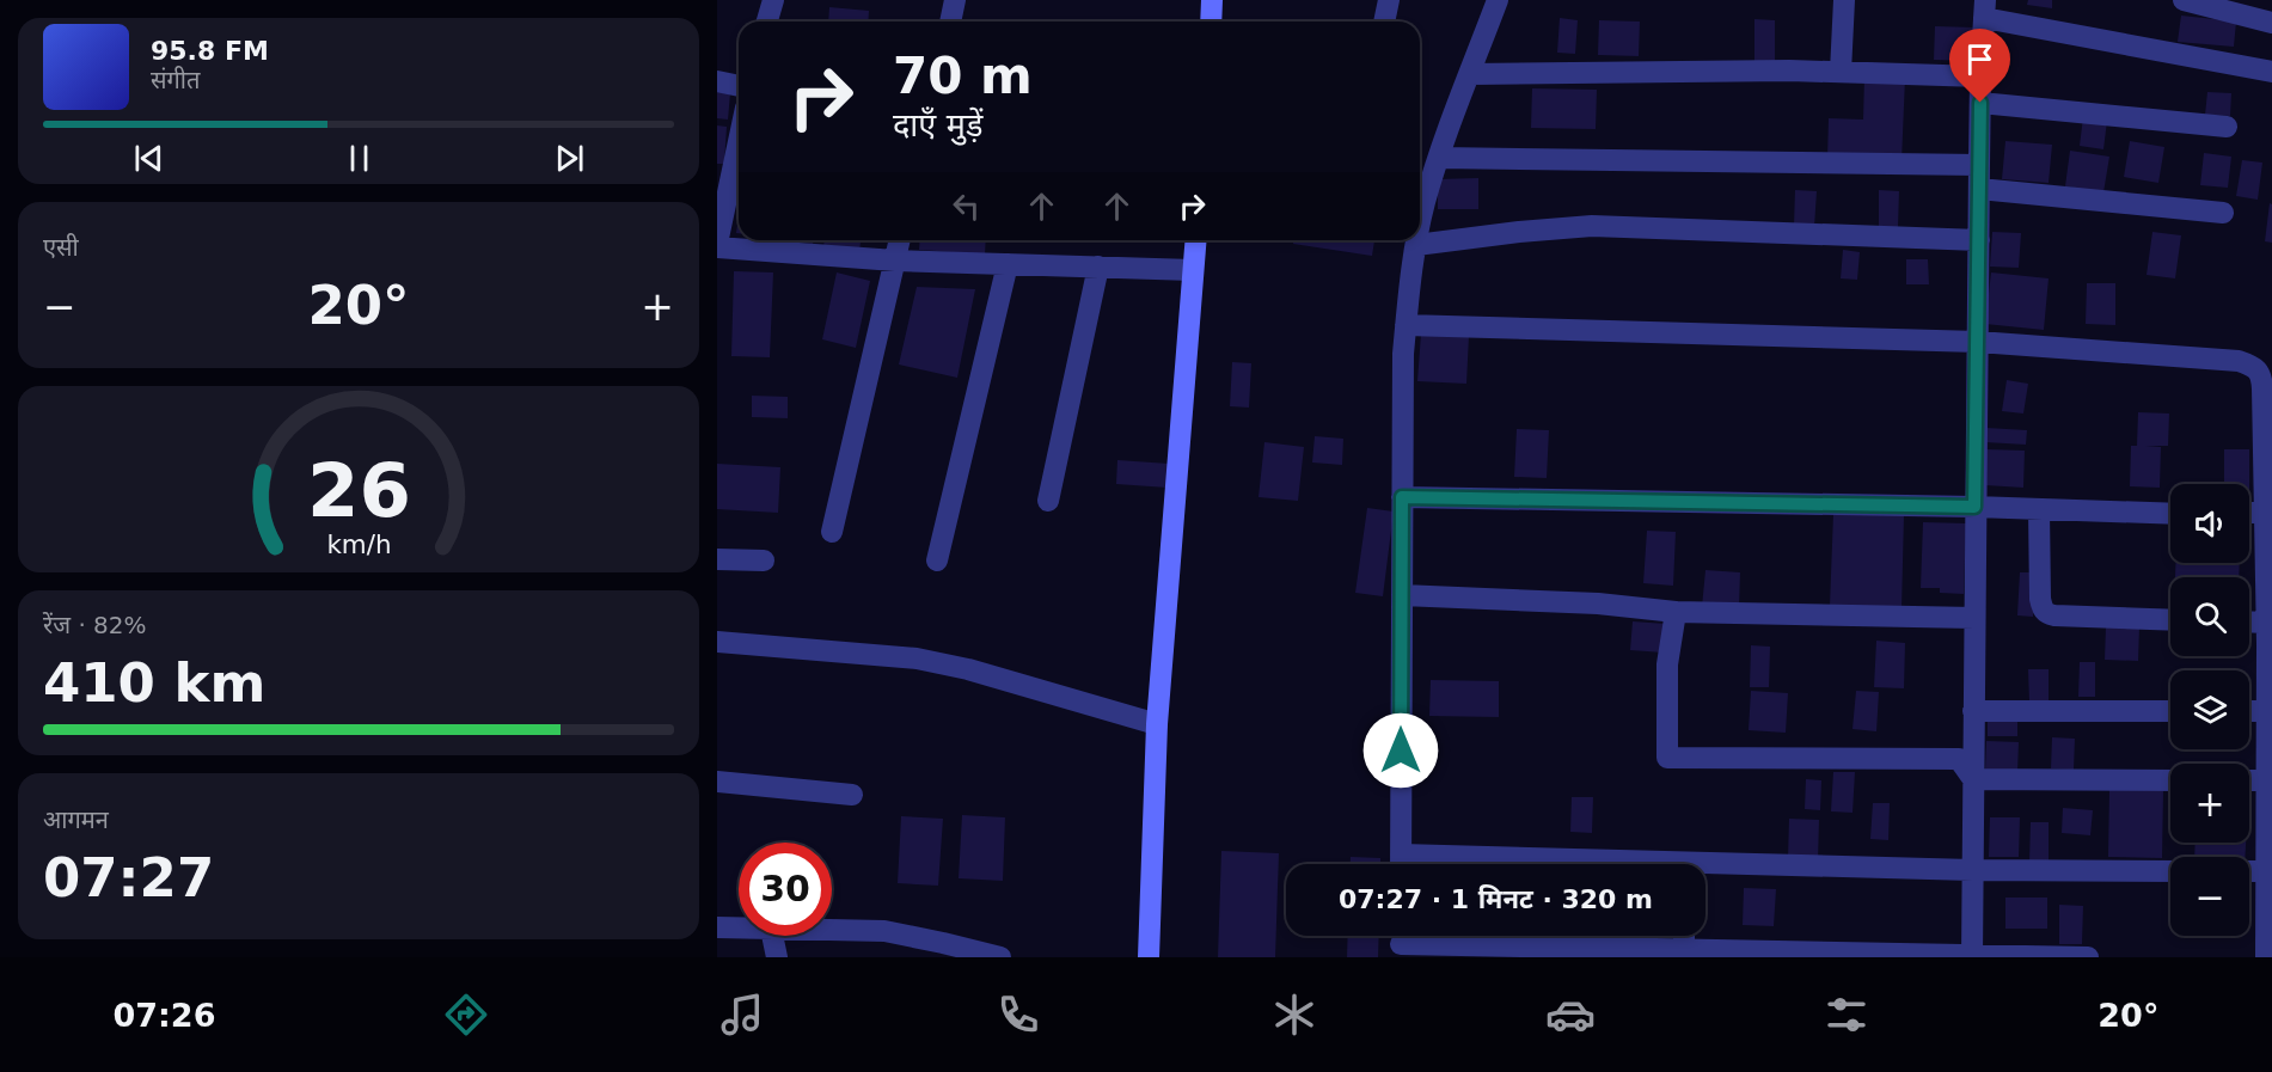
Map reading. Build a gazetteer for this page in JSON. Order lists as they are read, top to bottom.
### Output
{
  "page": {
    "turn": ["70 m", "दाएँ मुड़ें"],
    "song": ["95.8 FM", "संगीत"],
    "tile": [
      "एसी",
      ["रेंज · 82%", "410 km"],
      ["आगमन", "07:27"]
    ],
    "heat": ["−", "20°", "+"],
    "map_buttons": ["+", "−"],
    "limit": "30",
    "trip": "07:27 · 1 मिनट · 320 m",
    "tabs": ["07:26", "20°"],
    "gauge": ["26", "km/h"]
  }
}
